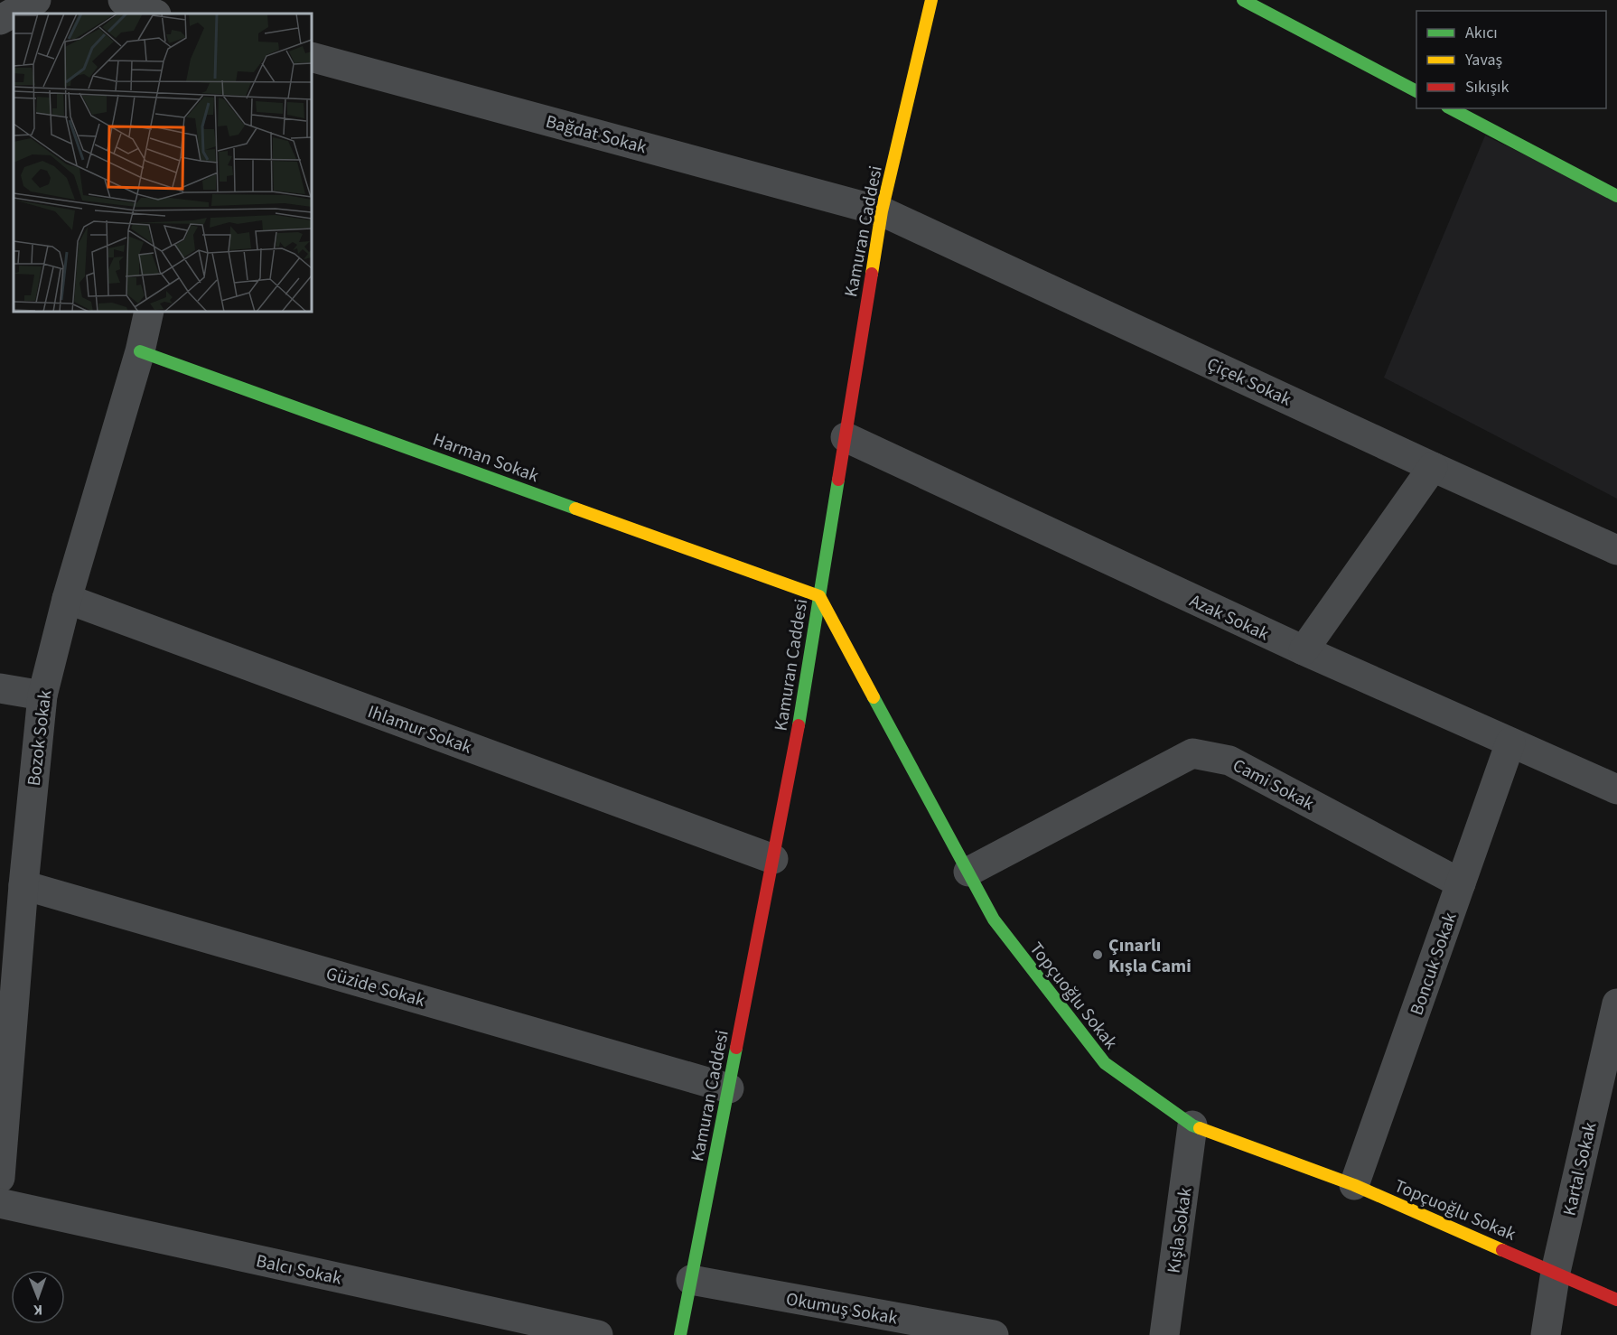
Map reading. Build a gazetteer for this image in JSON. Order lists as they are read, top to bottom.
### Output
{
  "streets": {
    "street": [
      "Bağdat Sokak",
      "Kamuran Caddesi",
      "Çiçek Sokak",
      "Harman Sokak",
      "Azak Sokak",
      "Ihlamur Sokak",
      "Bozok Sokak",
      "Cami Sokak",
      "Boncuk Sokak",
      "Güzide Sokak",
      "Topçuoğlu Sokak",
      "Kartal Sokak",
      "Kışla Sokak",
      "Balcı Sokak",
      "Okumuş Sokak"
    ]
  },
  "crossings": [
    ["Bağdat Sokak", "Kamuran Caddesi"],
    ["Bağdat Sokak", "Çiçek Sokak"],
    ["Kamuran Caddesi", "Çiçek Sokak"],
    ["Kamuran Caddesi", "Harman Sokak"],
    ["Kamuran Caddesi", "Azak Sokak"],
    ["Kamuran Caddesi", "Ihlamur Sokak"],
    ["Kamuran Caddesi", "Güzide Sokak"],
    ["Kamuran Caddesi", "Topçuoğlu Sokak"],
    ["Kamuran Caddesi", "Okumuş Sokak"],
    ["Harman Sokak", "Bozok Sokak"],
    ["Harman Sokak", "Topçuoğlu Sokak"],
    ["Azak Sokak", "Boncuk Sokak"],
    ["Ihlamur Sokak", "Bozok Sokak"],
    ["Bozok Sokak", "Güzide Sokak"],
    ["Cami Sokak", "Boncuk Sokak"],
    ["Cami Sokak", "Topçuoğlu Sokak"],
    ["Boncuk Sokak", "Topçuoğlu Sokak"],
    ["Topçuoğlu Sokak", "Kartal Sokak"],
    ["Topçuoğlu Sokak", "Kışla Sokak"]
  ],
  "places": ["Çınarlı Kışla Cami"],
  "legend": ["Akıcı", "Yavaş", "Sıkışık"],
  "north": "bottom"
}
